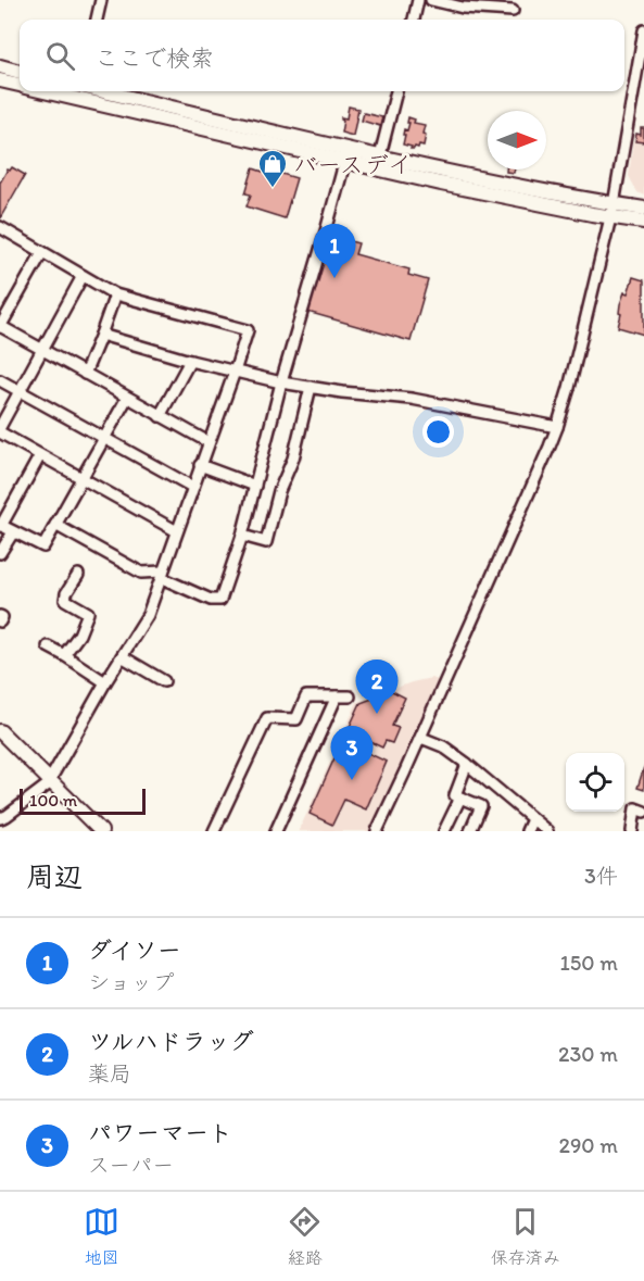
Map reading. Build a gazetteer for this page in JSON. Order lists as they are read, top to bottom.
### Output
{
  "places": {
    "shop": ["バースデイ"]
  },
  "scale_bar": "100 m",
  "north": "right",
  "page": {
    "search": "ここで検索",
    "pins": ["1", "2", "3"],
    "scale": "100 m",
    "heading": ["周辺", "3件"],
    "list": [
      {
        "mark": "1",
        "name": "ダイソー",
        "note": "ショップ",
        "value": "150 m"
      },
      {
        "mark": "2",
        "name": "ツルハドラッグ",
        "note": "薬局",
        "value": "230 m"
      },
      {
        "mark": "3",
        "name": "パワーマート",
        "note": "スーパー",
        "value": "290 m"
      }
    ],
    "nav": ["地図", "経路", "保存済み"]
  }
}
